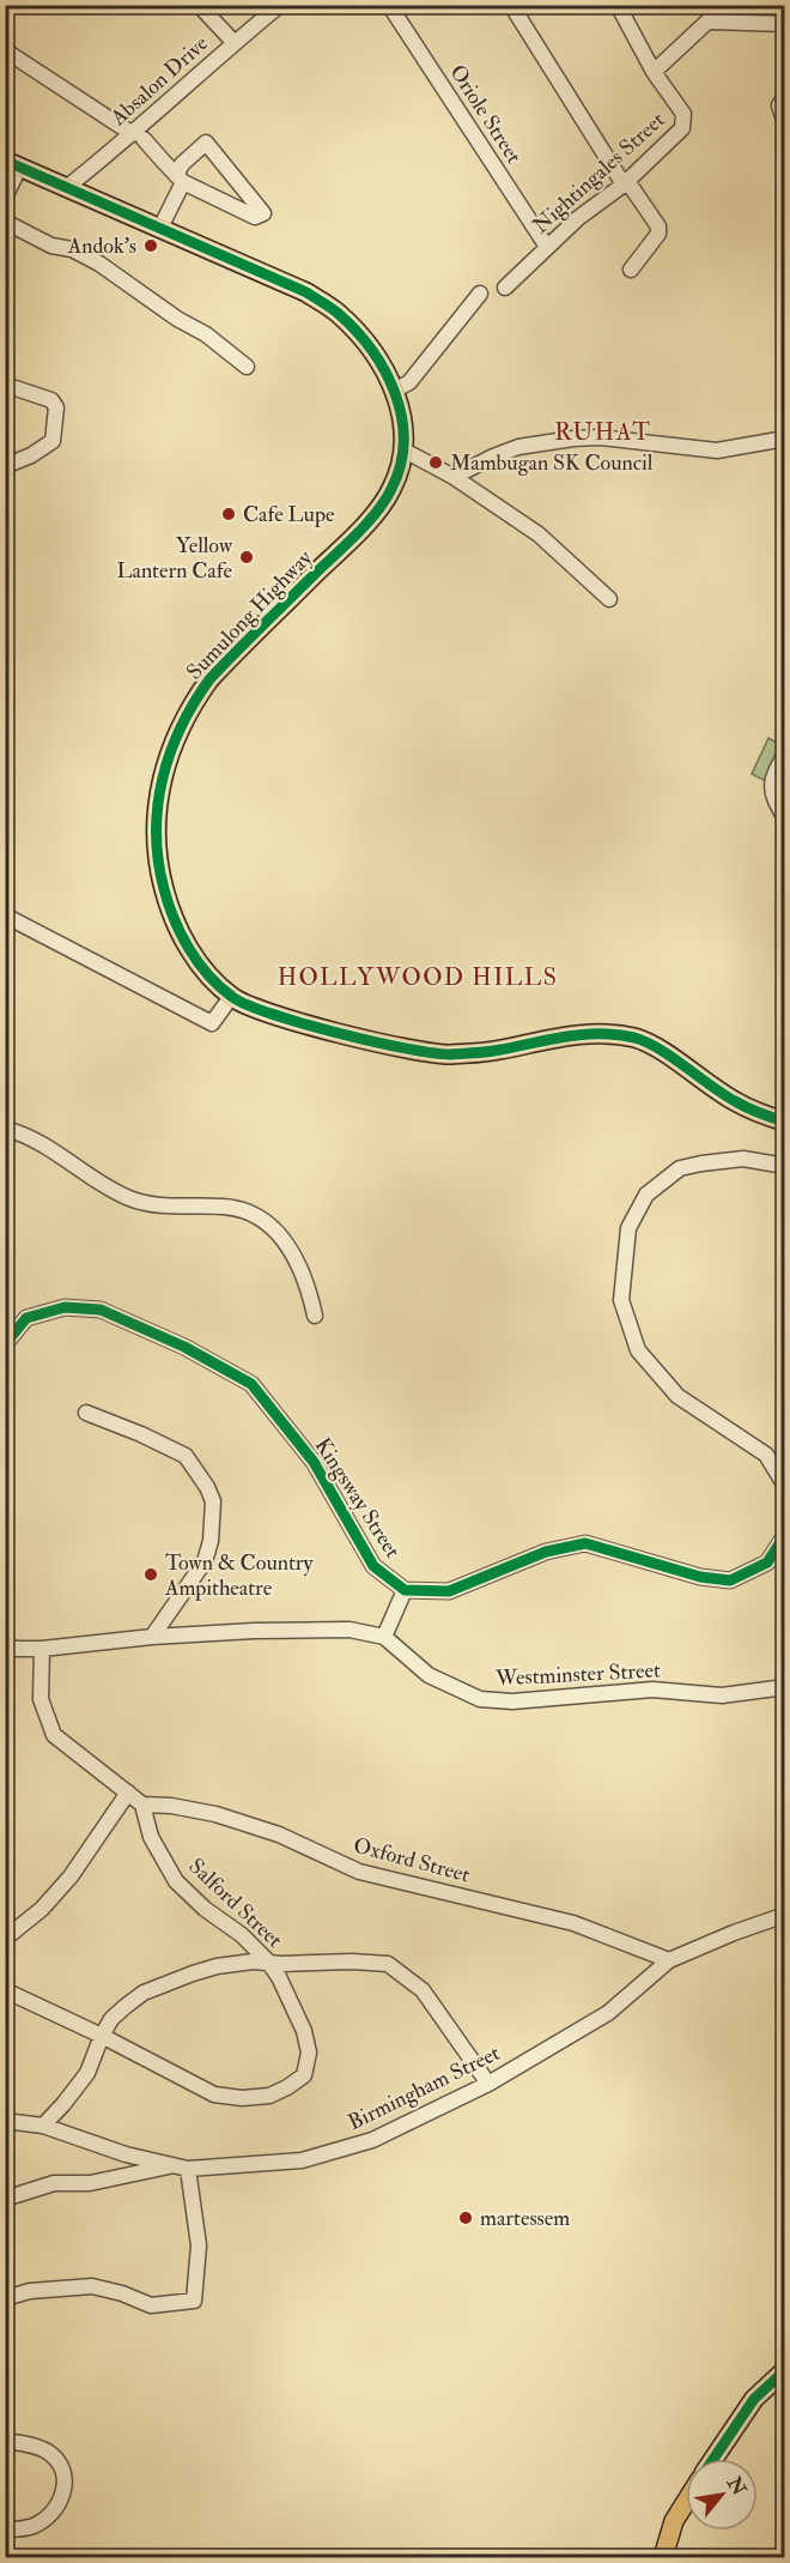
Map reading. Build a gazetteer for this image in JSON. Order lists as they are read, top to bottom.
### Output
{
  "streets": {
    "main road": ["Sumulong Highway"],
    "street": [
      "Absalon Drive",
      "Oriole Street",
      "Nightingales Street",
      "Kingsway Street",
      "Westminster Street",
      "Oxford Street",
      "Salford Street",
      "Birmingham Street"
    ]
  },
  "crossings": [
    ["Absalon Drive", "Sumulong Highway"],
    ["Oriole Street", "Nightingales Street"],
    ["Oxford Street", "Salford Street"],
    ["Oxford Street", "Birmingham Street"]
  ],
  "districts": ["RUHAT", "HOLLYWOOD HILLS"],
  "places": [
    "Andok's",
    "Mambugan SK Council",
    "Cafe Lupe",
    "Yellow Lantern Cafe",
    "Town & Country Ampitheatre",
    "martessem"
  ],
  "north": "top right"
}
